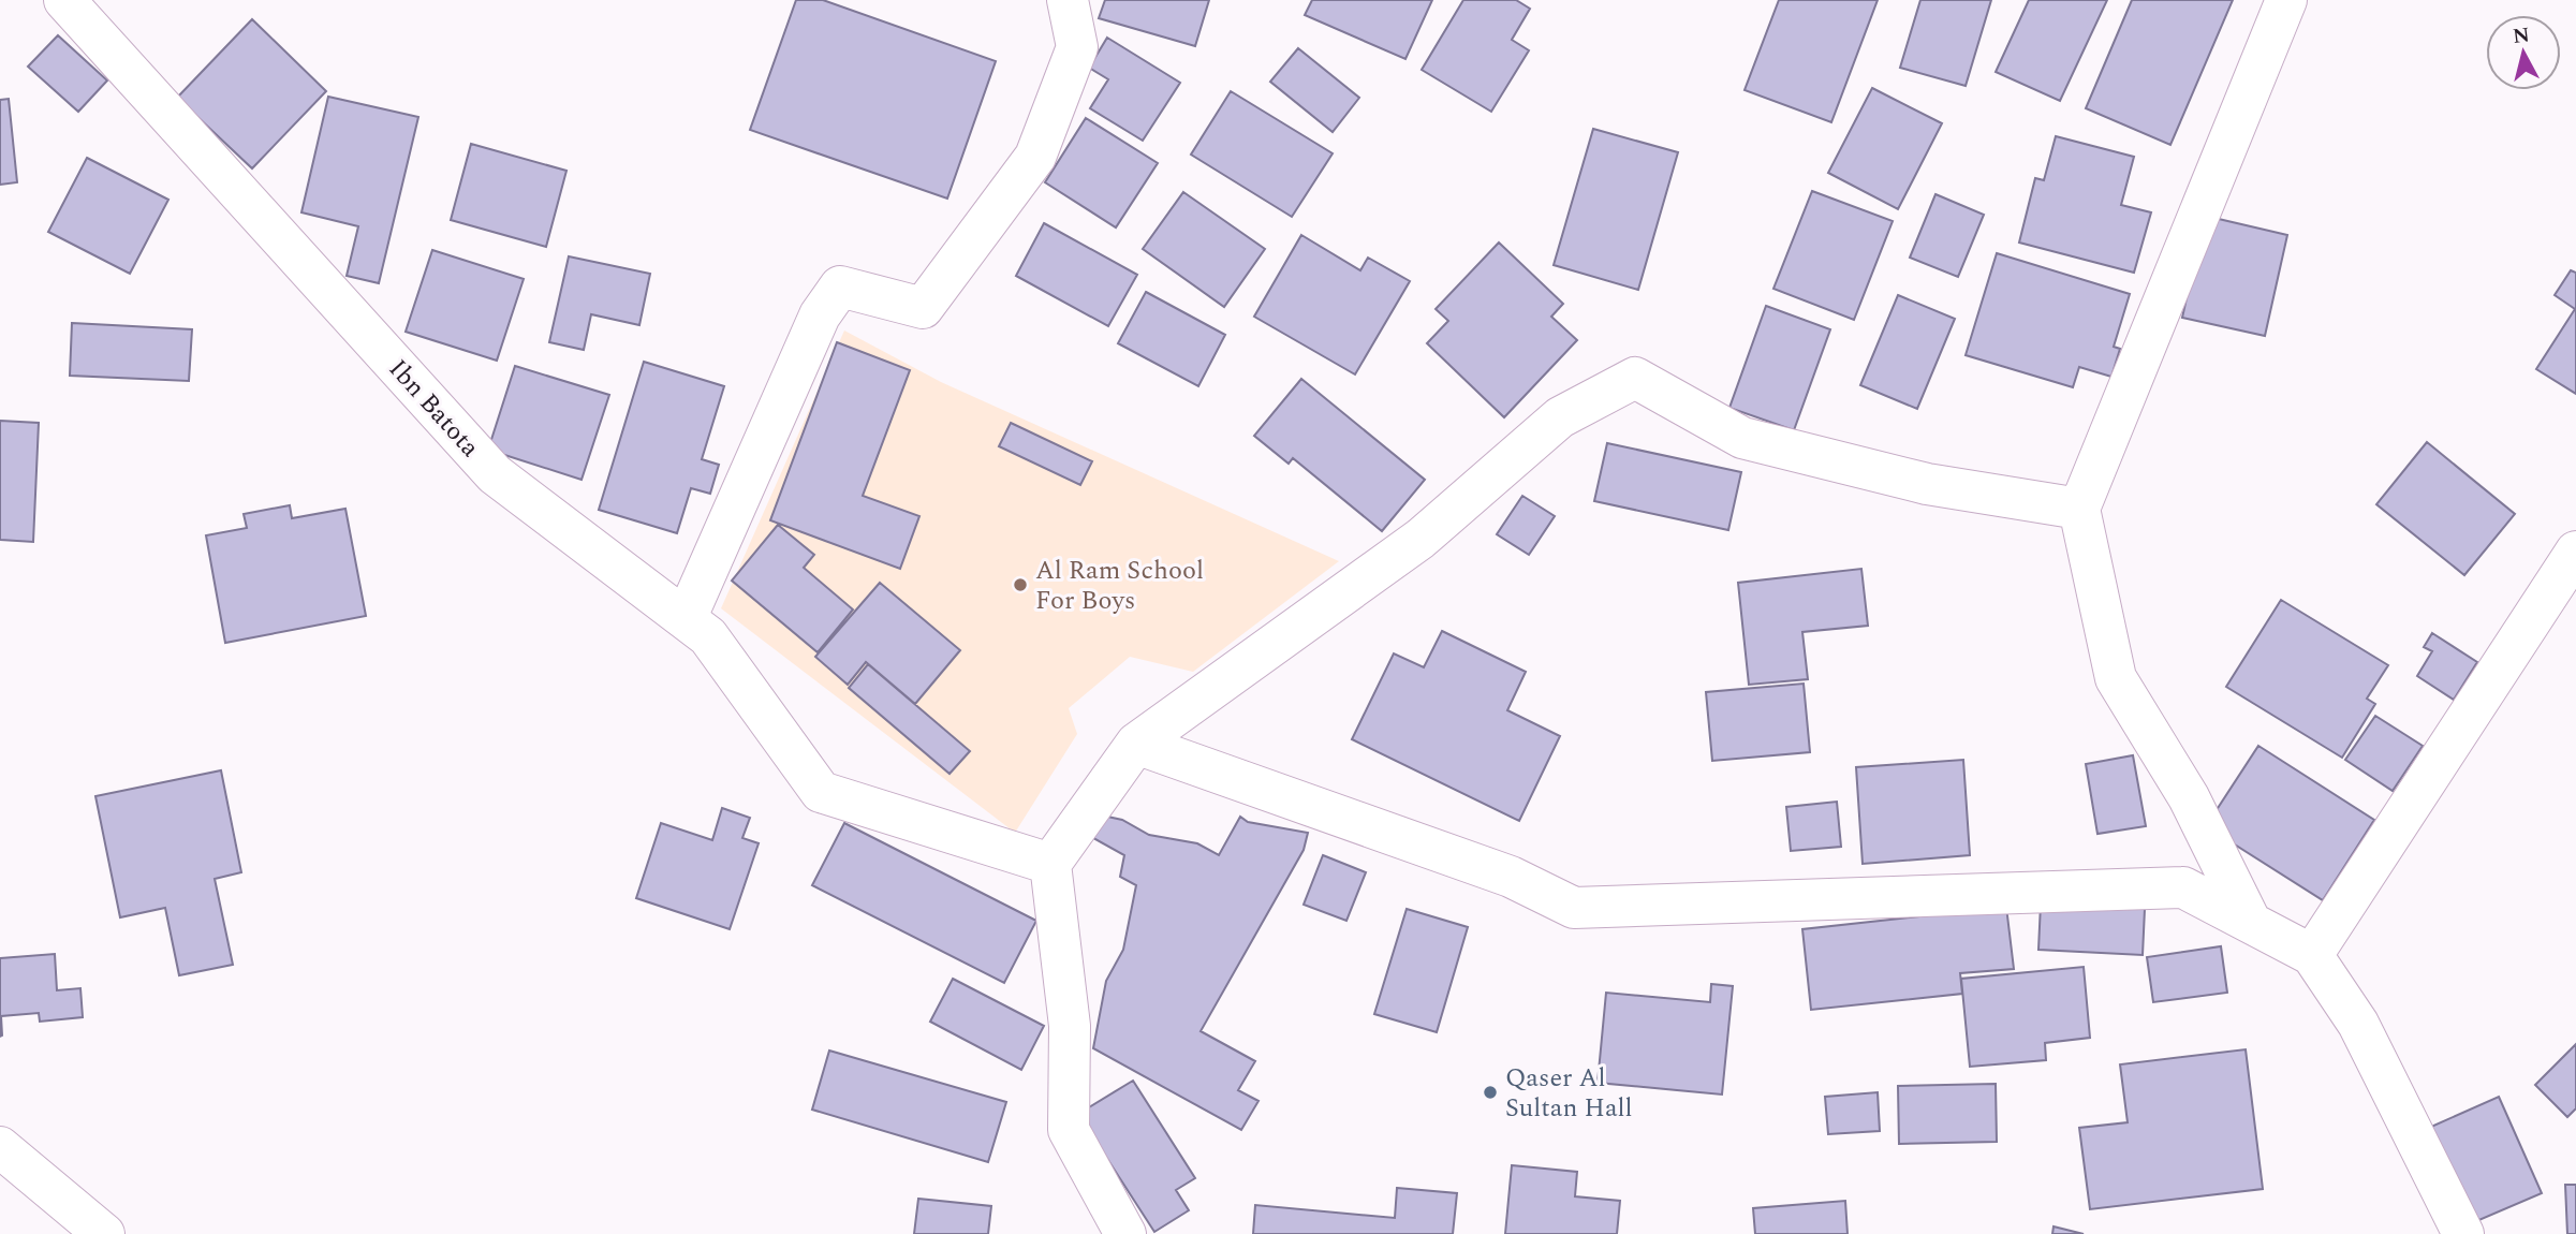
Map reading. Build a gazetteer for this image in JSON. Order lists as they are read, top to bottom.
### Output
{
  "streets": {
    "street": ["Ibn Batota"]
  },
  "places": ["Al Ram School For Boys", "Qaser Al Sultan Hall"],
  "north": "top"
}
